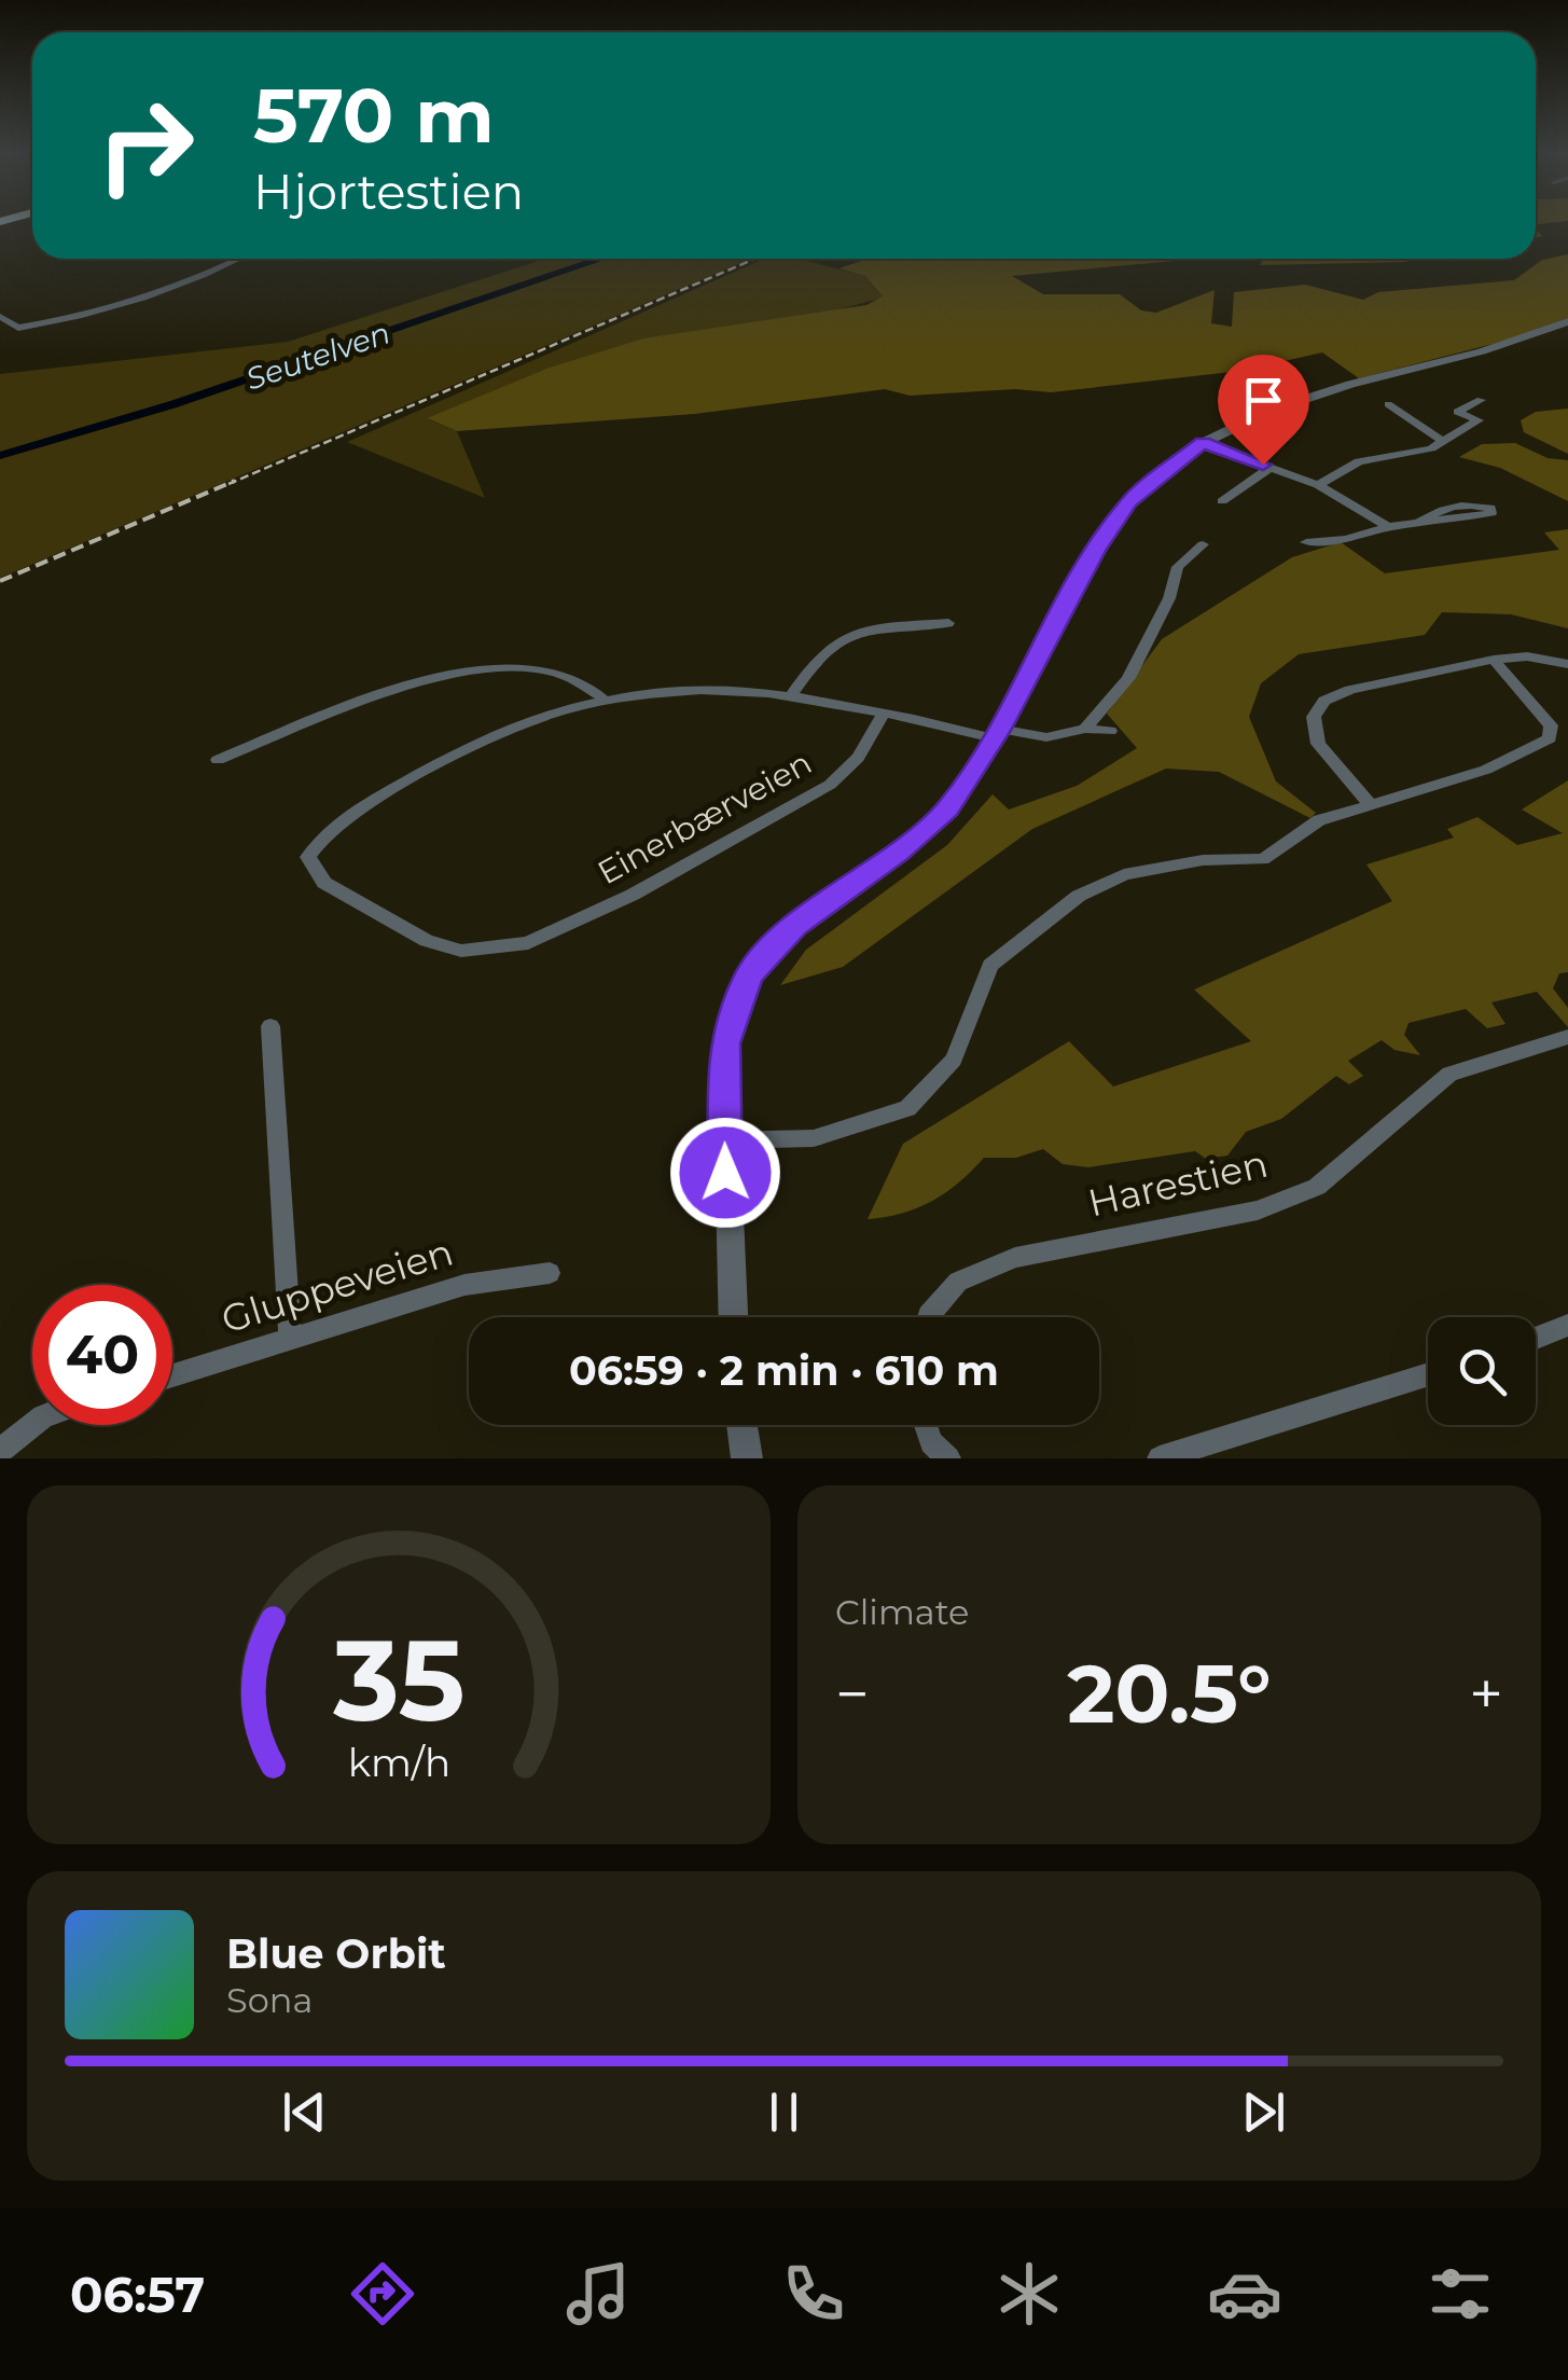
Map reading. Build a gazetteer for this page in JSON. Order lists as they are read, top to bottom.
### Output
{
  "streets": {
    "street": ["Einerbærveien", "Harestien", "Gluppeveien"]
  },
  "water": ["Seutelven"],
  "page": {
    "turn": ["570 m", "Hjortestien"],
    "limit": "40",
    "trip": "06:59 · 2 min · 610 m",
    "tile": "Climate",
    "heat": ["−", "20.5°", "+"],
    "song": ["Blue Orbit", "Sona"],
    "tabs": "06:57",
    "gauge": ["35", "km/h"]
  }
}
